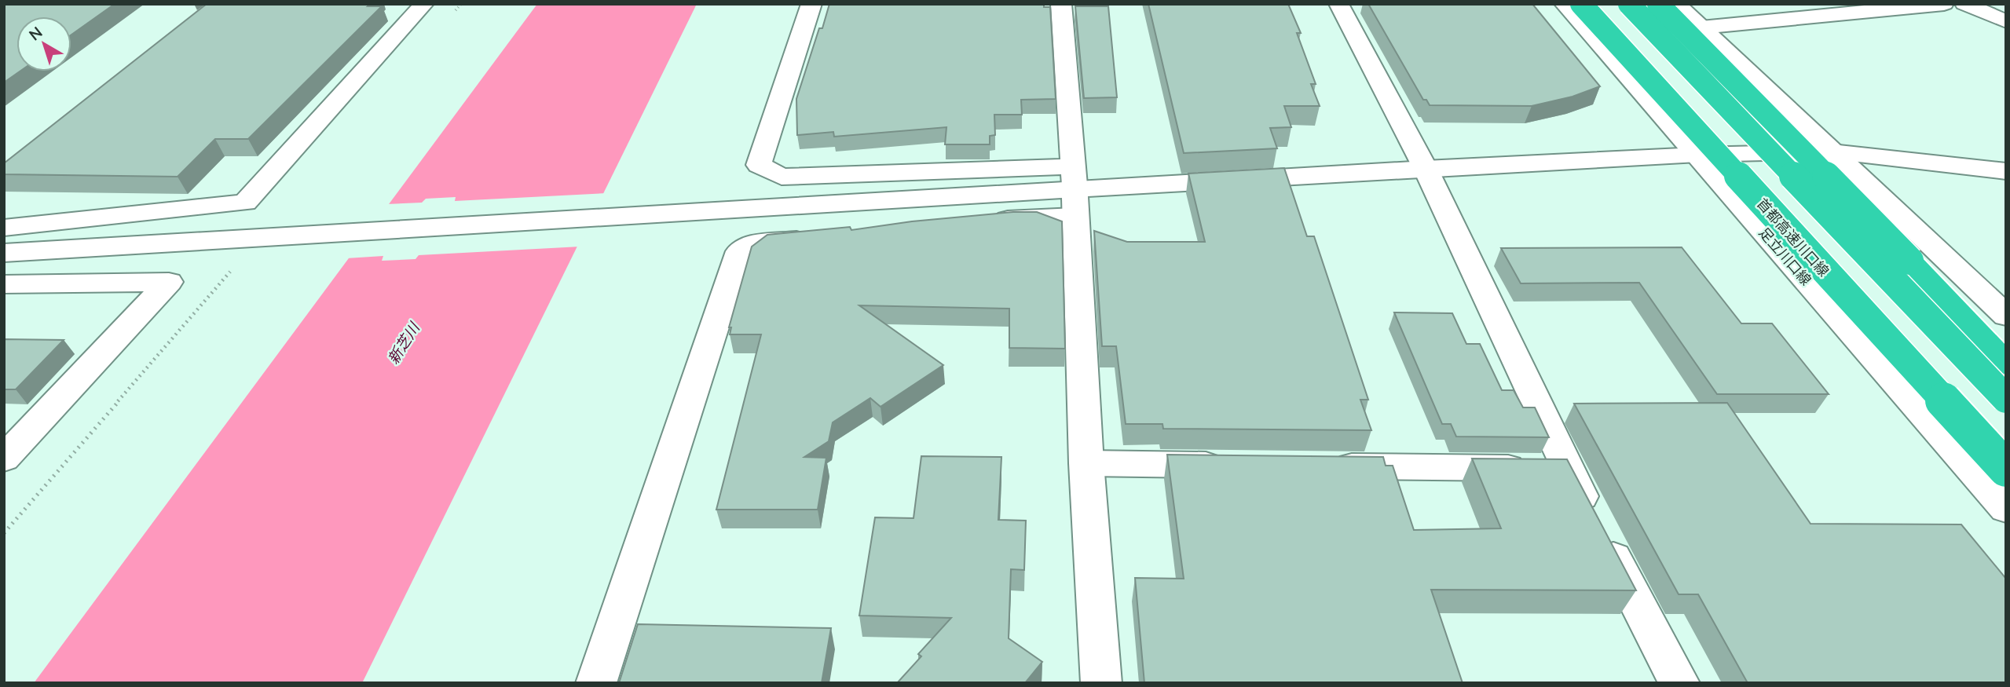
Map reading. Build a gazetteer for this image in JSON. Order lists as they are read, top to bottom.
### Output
{
  "streets": {
    "highway": ["首都高速川口線"],
    "street": ["足立川口線"]
  },
  "water": ["新芝川"],
  "north": "top left"
}
